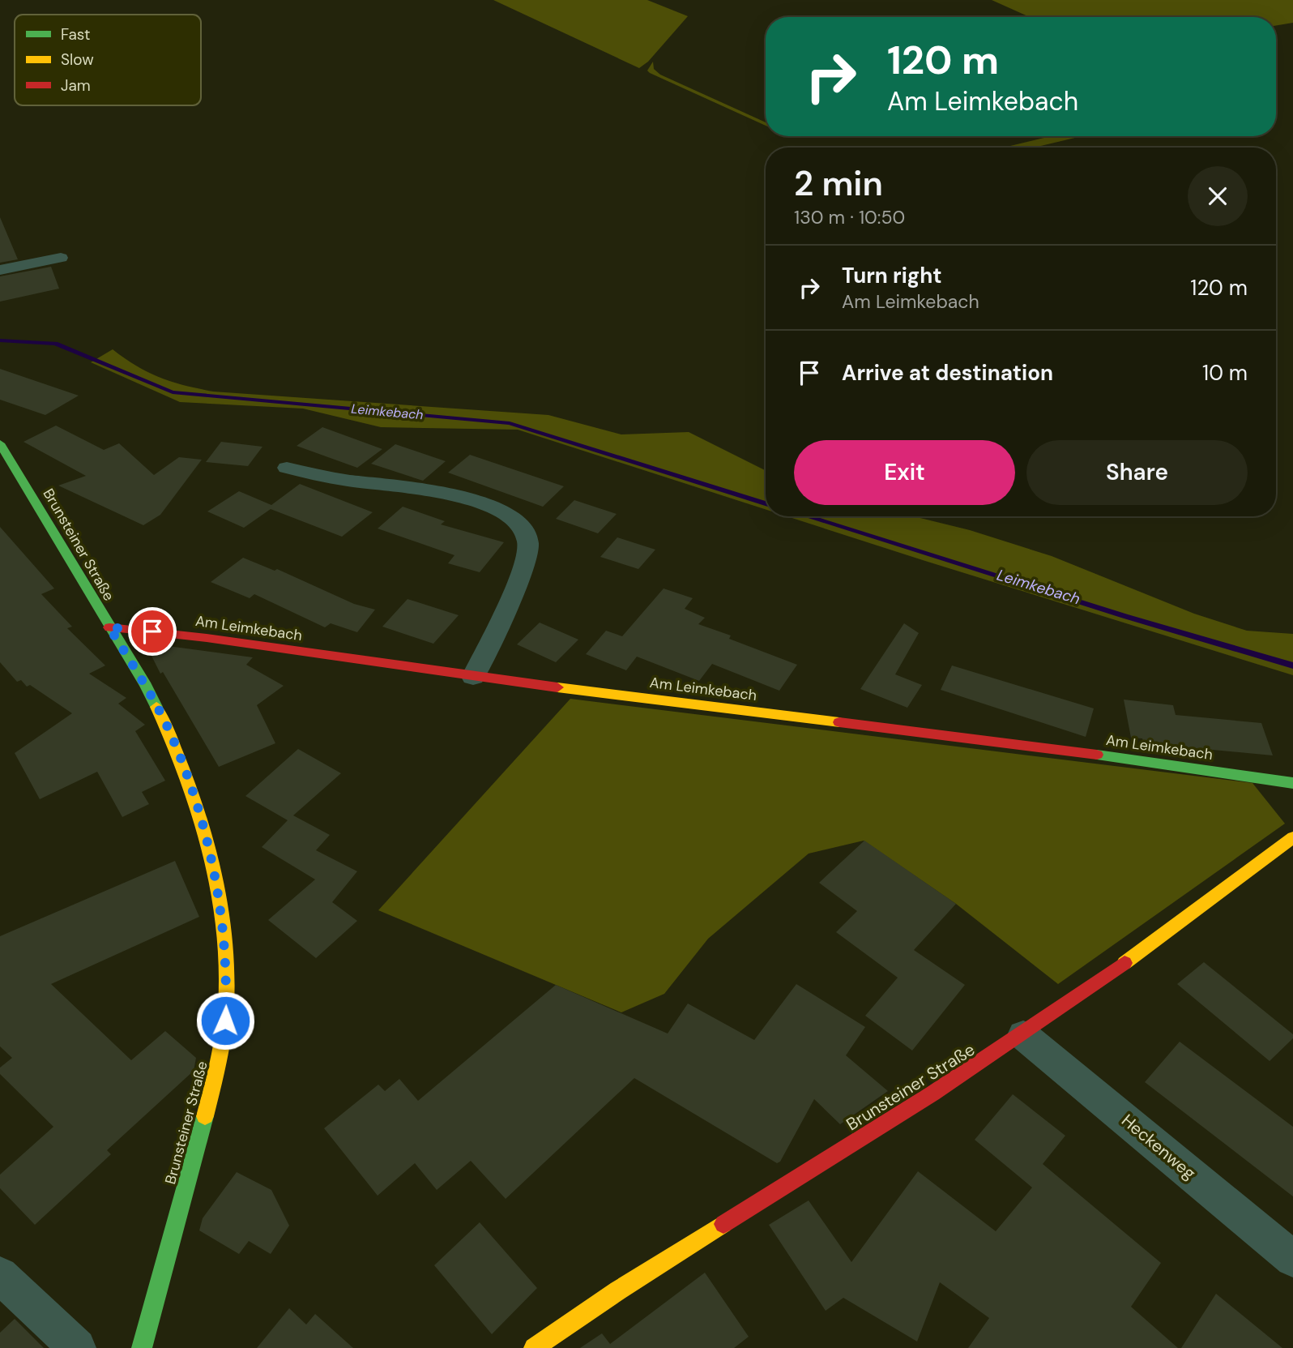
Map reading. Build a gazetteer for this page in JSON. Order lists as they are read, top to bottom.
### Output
{
  "streets": {
    "street": ["Brunsteiner Straße", "Am Leimkebach", "Heckenweg"]
  },
  "crossings": [
    ["Brunsteiner Straße", "Am Leimkebach"],
    ["Brunsteiner Straße", "Heckenweg"]
  ],
  "water": ["Leimkebach"],
  "legend": ["Fast", "Slow", "Jam"],
  "page": {
    "turn": ["120 m", "Am Leimkebach"],
    "heading": ["2 min", "130 m · 10:50"],
    "list": [
      {
        "name": "Turn right",
        "note": "Am Leimkebach",
        "value": "120 m"
      },
      {
        "name": "Arrive at destination",
        "value": "10 m"
      }
    ],
    "buttons": ["Exit", "Share"]
  }
}
